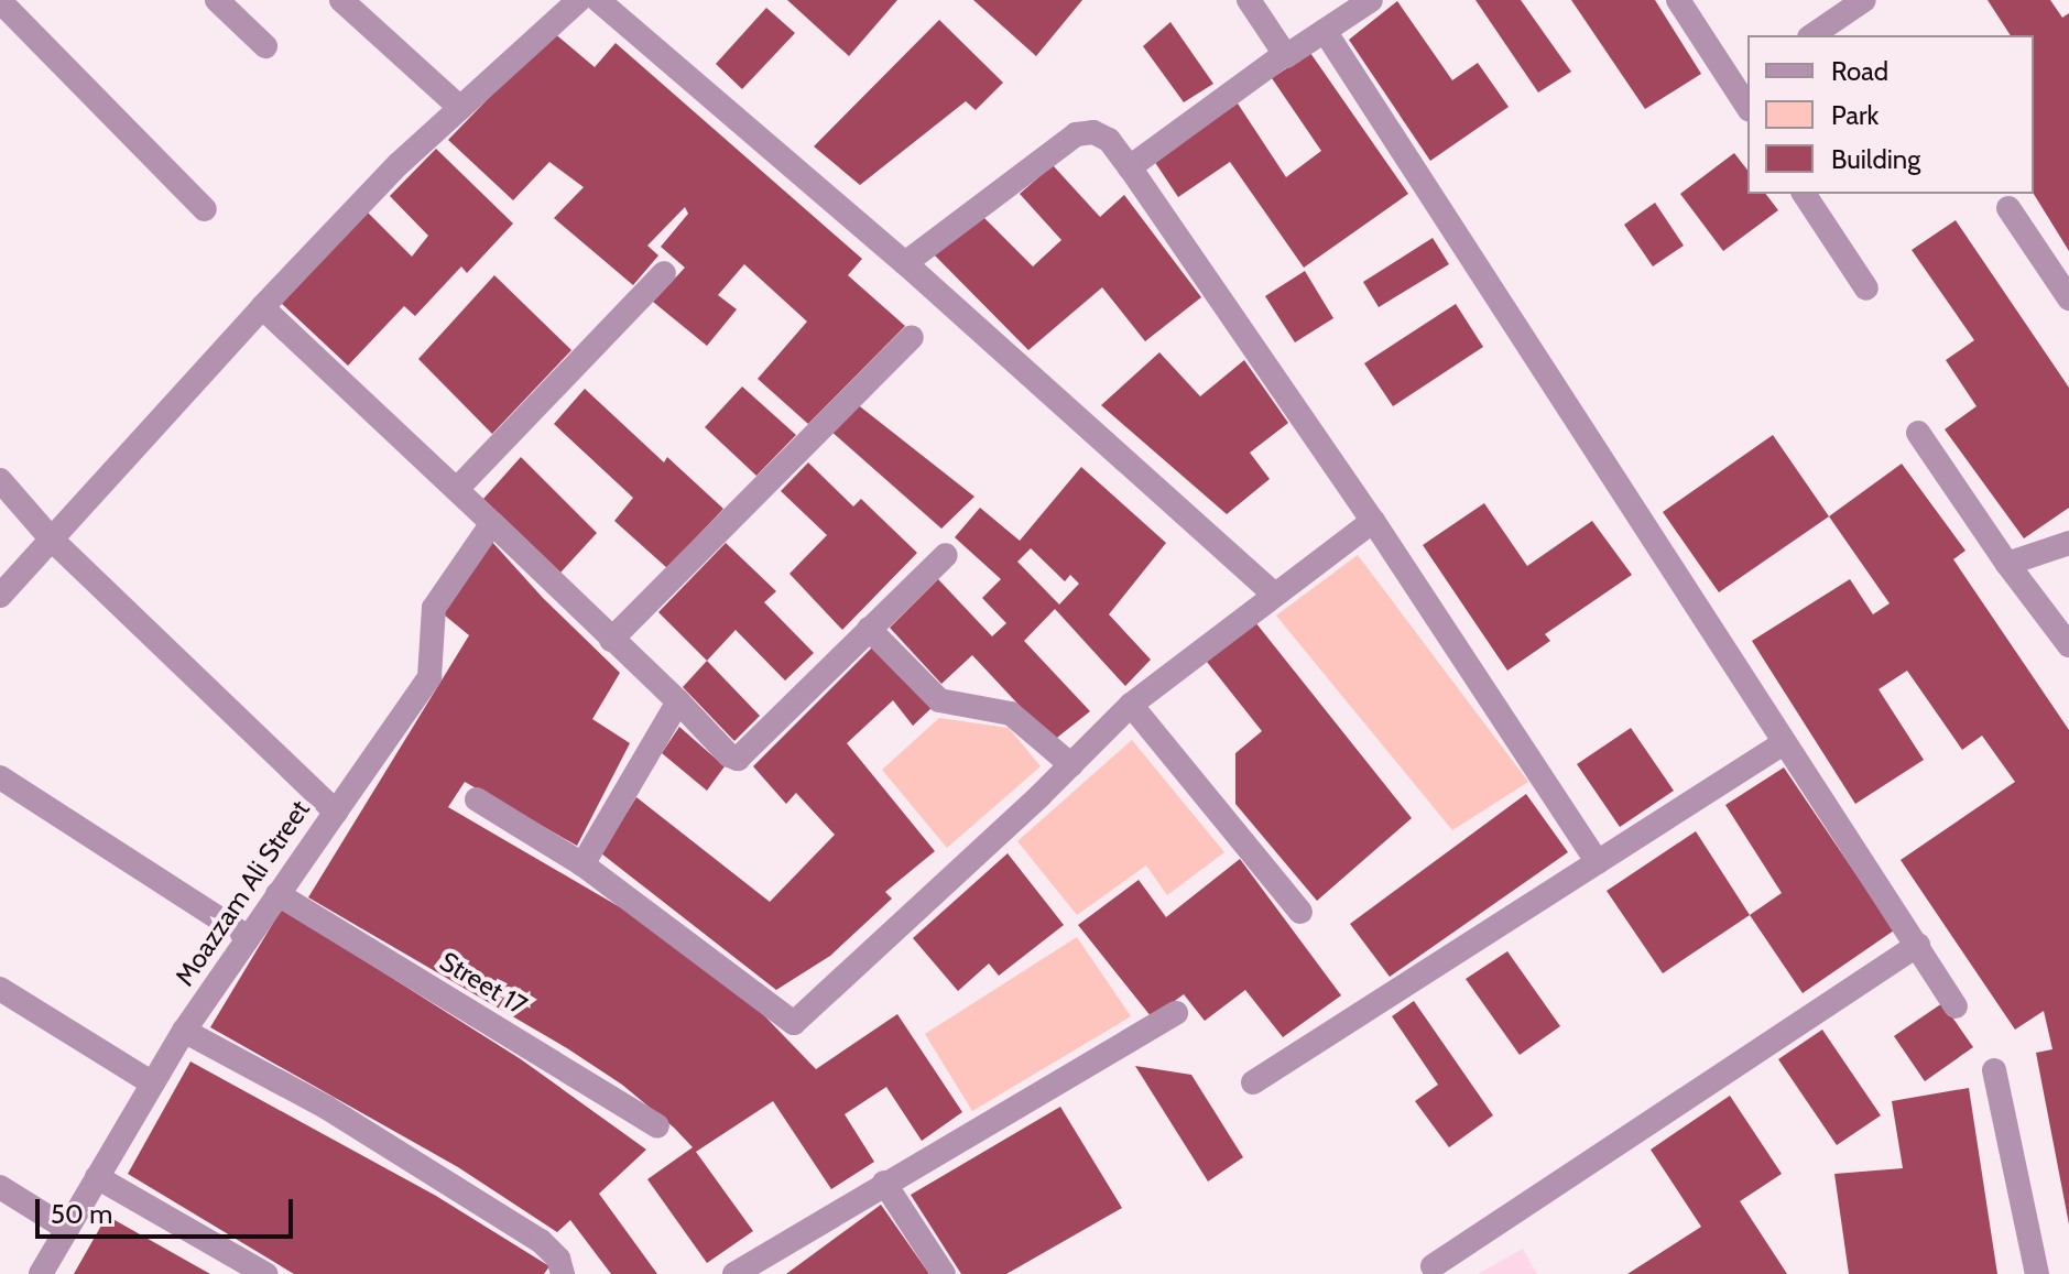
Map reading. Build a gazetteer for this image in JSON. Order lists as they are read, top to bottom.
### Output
{
  "streets": {
    "street": ["Moazzam Ali Street", "Street 17"]
  },
  "crossings": [
    ["Moazzam Ali Street", "Street 17"]
  ],
  "legend": ["Road", "Park", "Building"],
  "scale_bar": "50 m"
}
